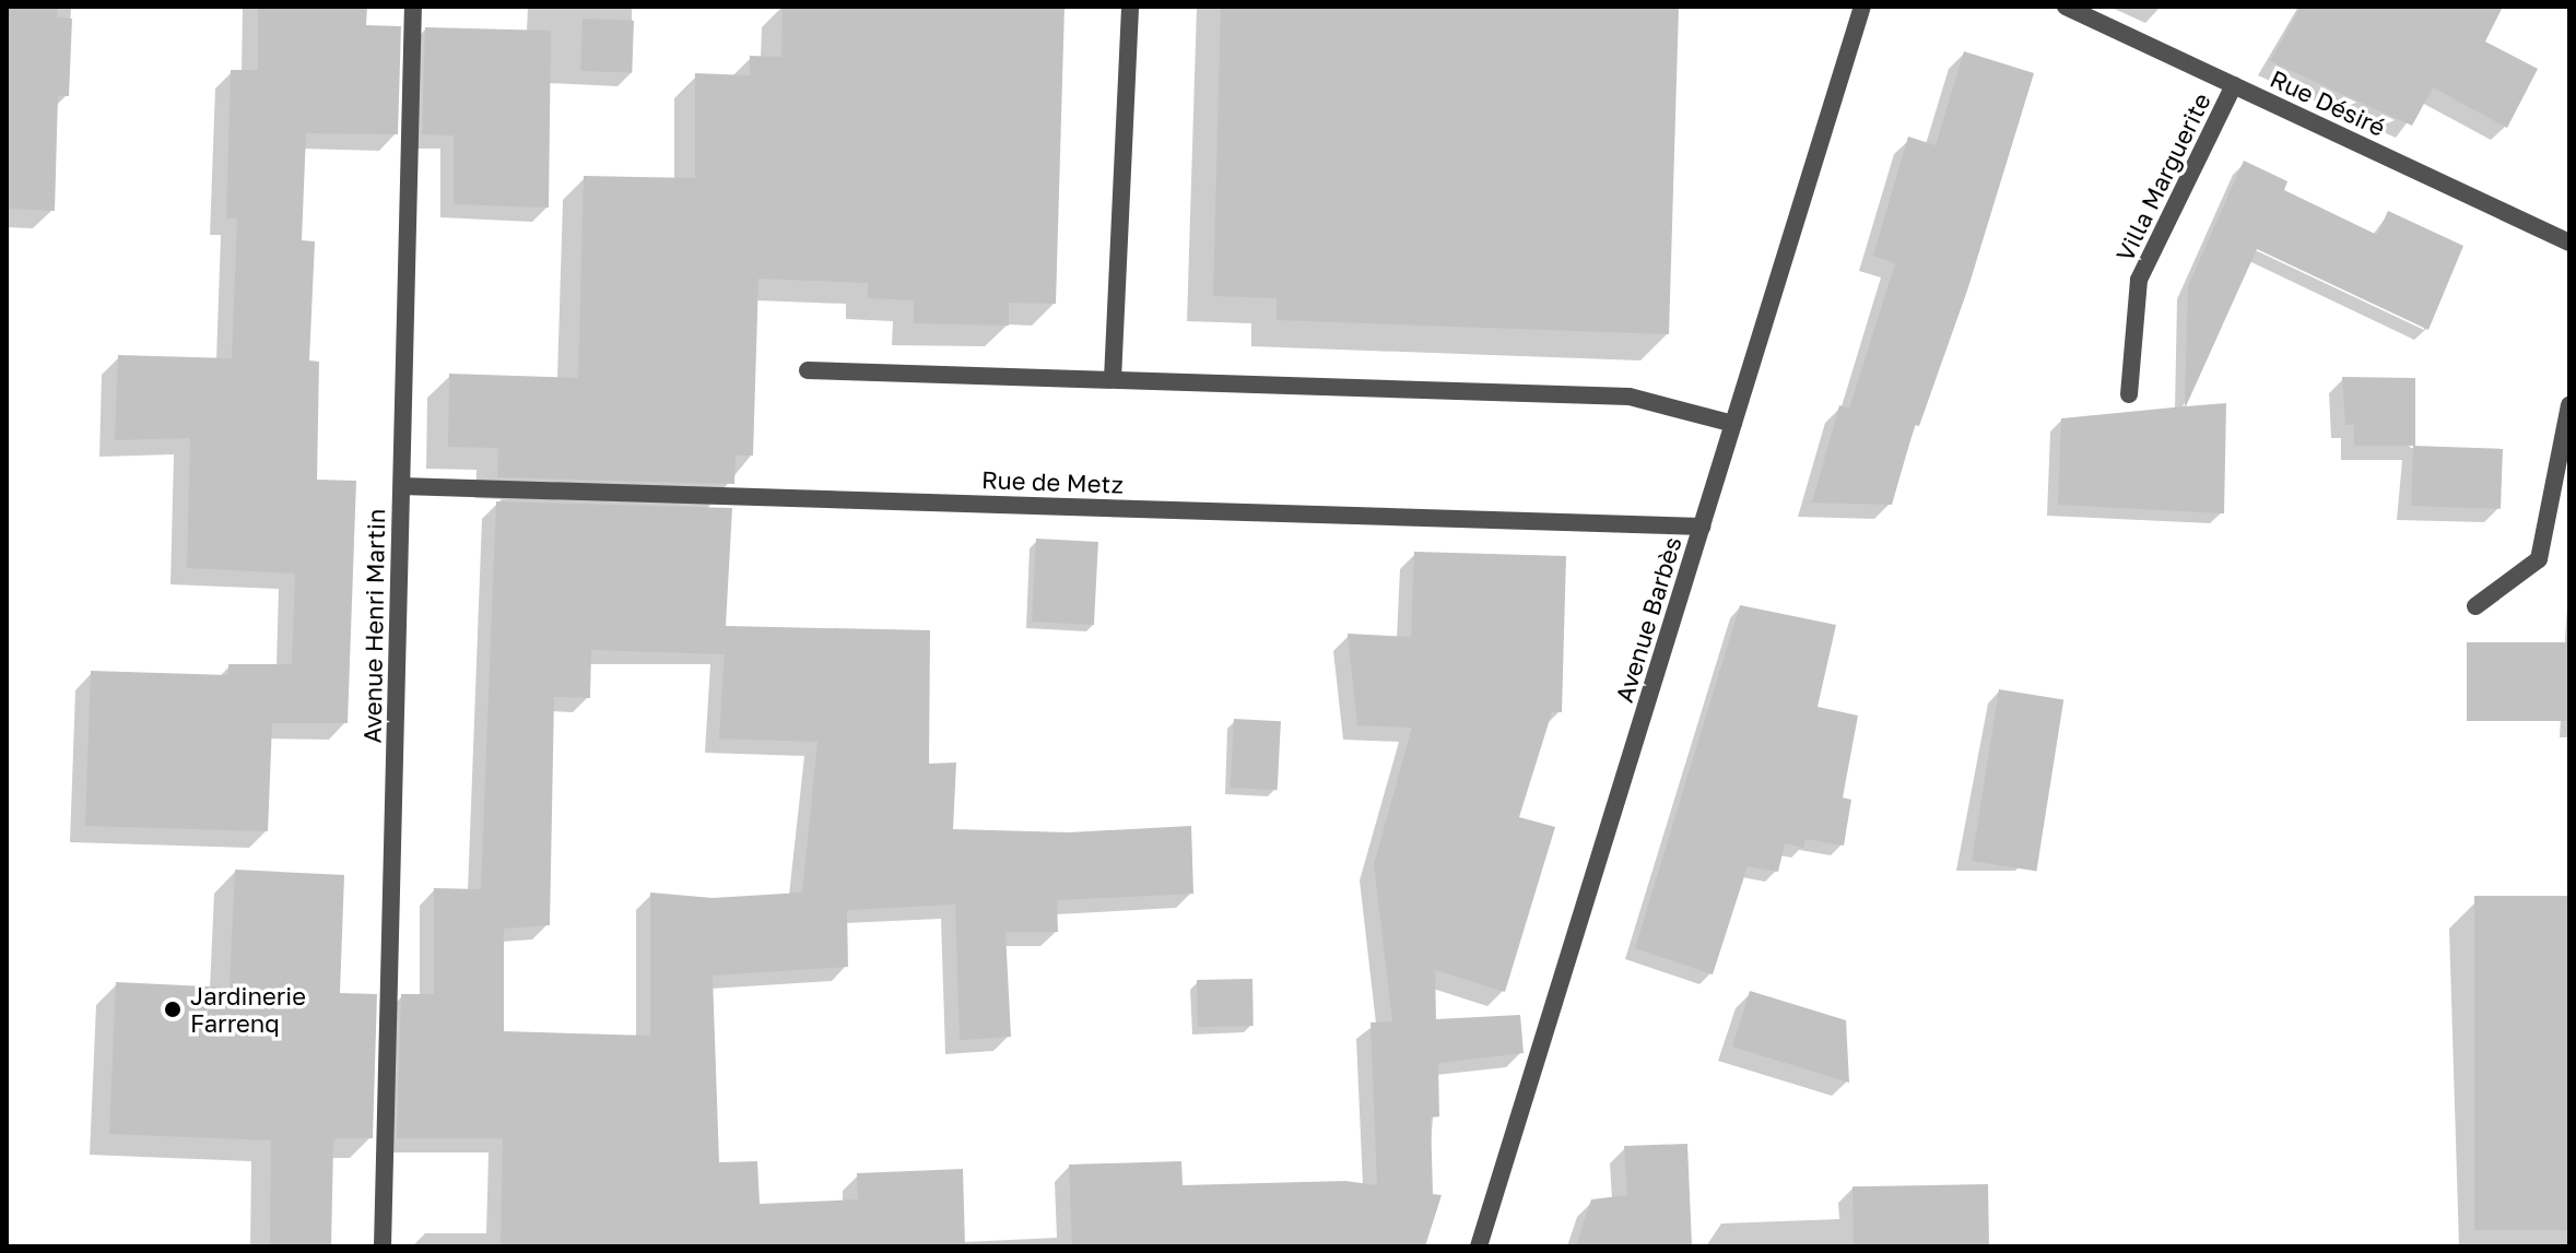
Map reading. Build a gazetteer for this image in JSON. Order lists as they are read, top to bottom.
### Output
{
  "streets": {
    "street": [
      "Rue Désiré",
      "Villa Marguerite",
      "Rue de Metz",
      "Avenue Barbès",
      "Avenue Henri Martin"
    ]
  },
  "crossings": [
    ["Rue Désiré", "Villa Marguerite"],
    ["Rue de Metz", "Avenue Barbès"],
    ["Rue de Metz", "Avenue Henri Martin"]
  ],
  "places": ["Jardinerie Farrenq"]
}
